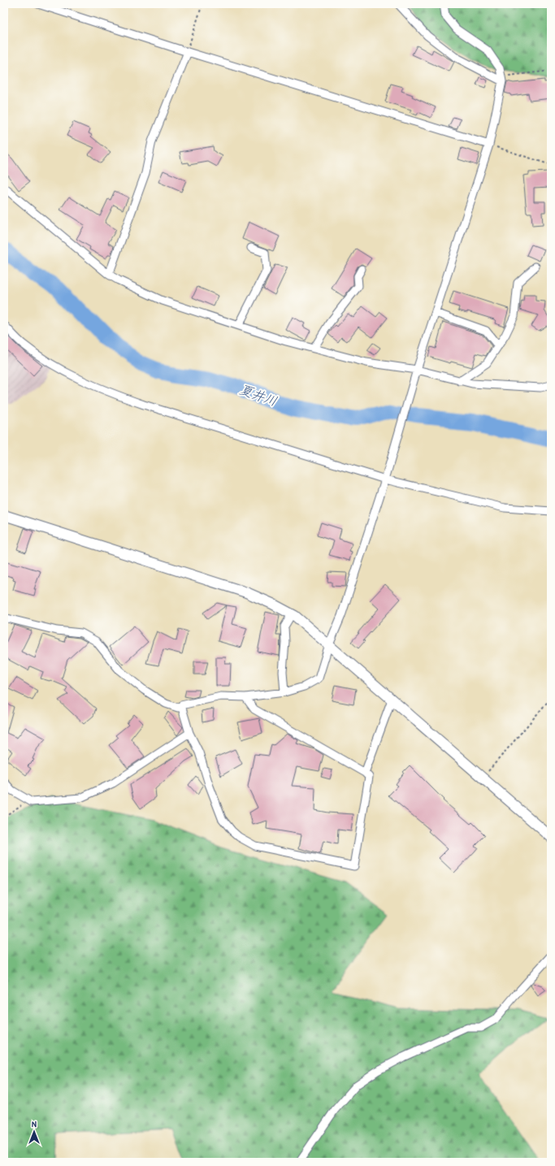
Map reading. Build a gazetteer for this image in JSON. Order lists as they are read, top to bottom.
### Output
{
  "water": ["夏井川"],
  "north": "top"
}
